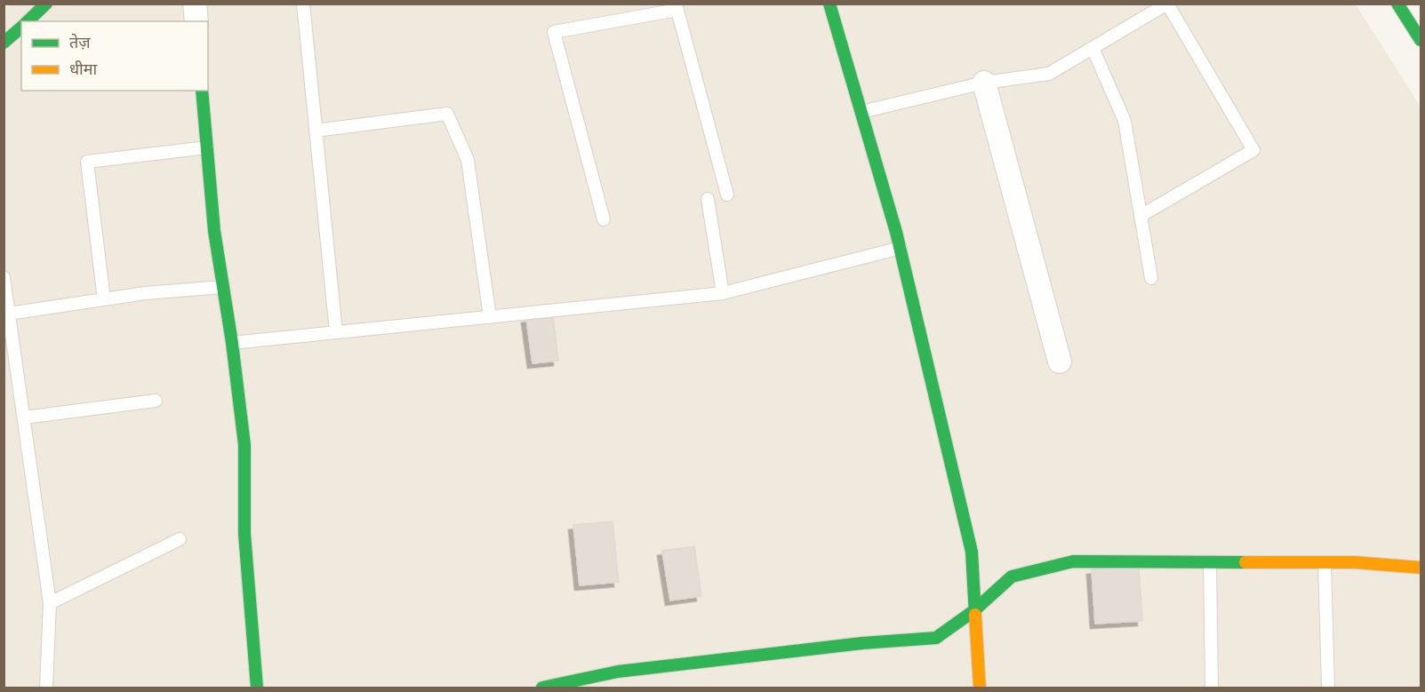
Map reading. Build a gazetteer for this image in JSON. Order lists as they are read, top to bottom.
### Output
{
  "legend": ["तेज़", "धीमा"]
}
